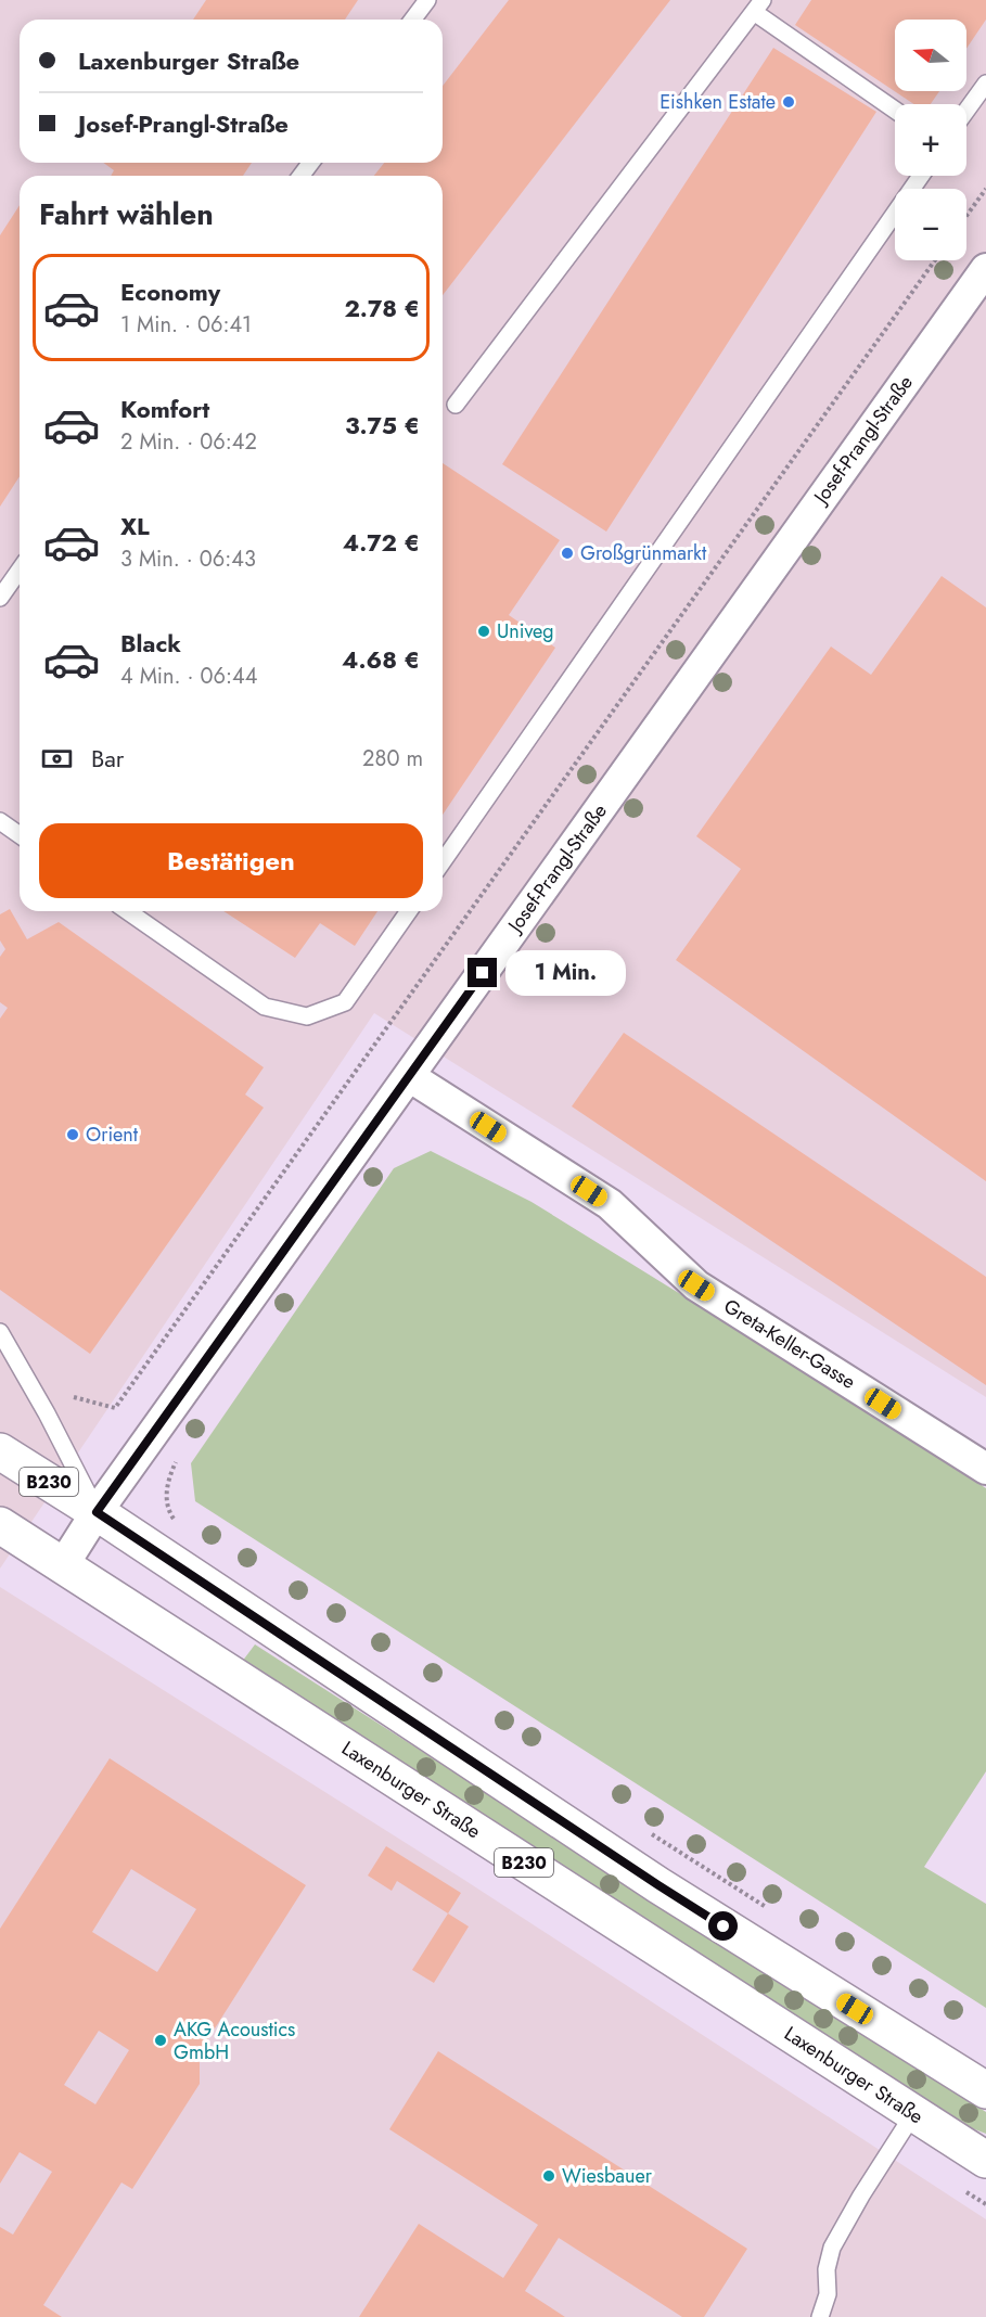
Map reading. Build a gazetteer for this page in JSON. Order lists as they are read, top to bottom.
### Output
{
  "streets": {
    "main road": ["B230", "Laxenburger Straße"],
    "street": ["Josef-Prangl-Straße", "Greta-Keller-Gasse"]
  },
  "crossings": [
    ["Josef-Prangl-Straße", "Greta-Keller-Gasse"],
    ["Josef-Prangl-Straße", "B230"],
    ["Josef-Prangl-Straße", "Laxenburger Straße"]
  ],
  "places": [
    "Eishken Estate",
    "Großgrünmarkt",
    "Univeg",
    "Orient",
    "AKG Acoustics GmbH",
    "Wiesbauer"
  ],
  "north": "left",
  "page": {
    "map_buttons": ["+", "−"],
    "banner": ["Laxenburger Straße", "Josef-Prangl-Straße"],
    "heading": "Fahrt wählen",
    "list": [
      {
        "name": "Economy",
        "note": "1 Min. · 06:41",
        "value": "2.78 €"
      },
      {
        "name": "Komfort",
        "note": "2 Min. · 06:42",
        "value": "3.75 €"
      },
      {
        "name": "XL",
        "note": "3 Min. · 06:43",
        "value": "4.72 €"
      },
      {
        "name": "Black",
        "note": "4 Min. · 06:44",
        "value": "4.68 €"
      }
    ],
    "pay": ["Bar", "280 m"],
    "buttons": "Bestätigen",
    "bubble": "1 Min."
  }
}
